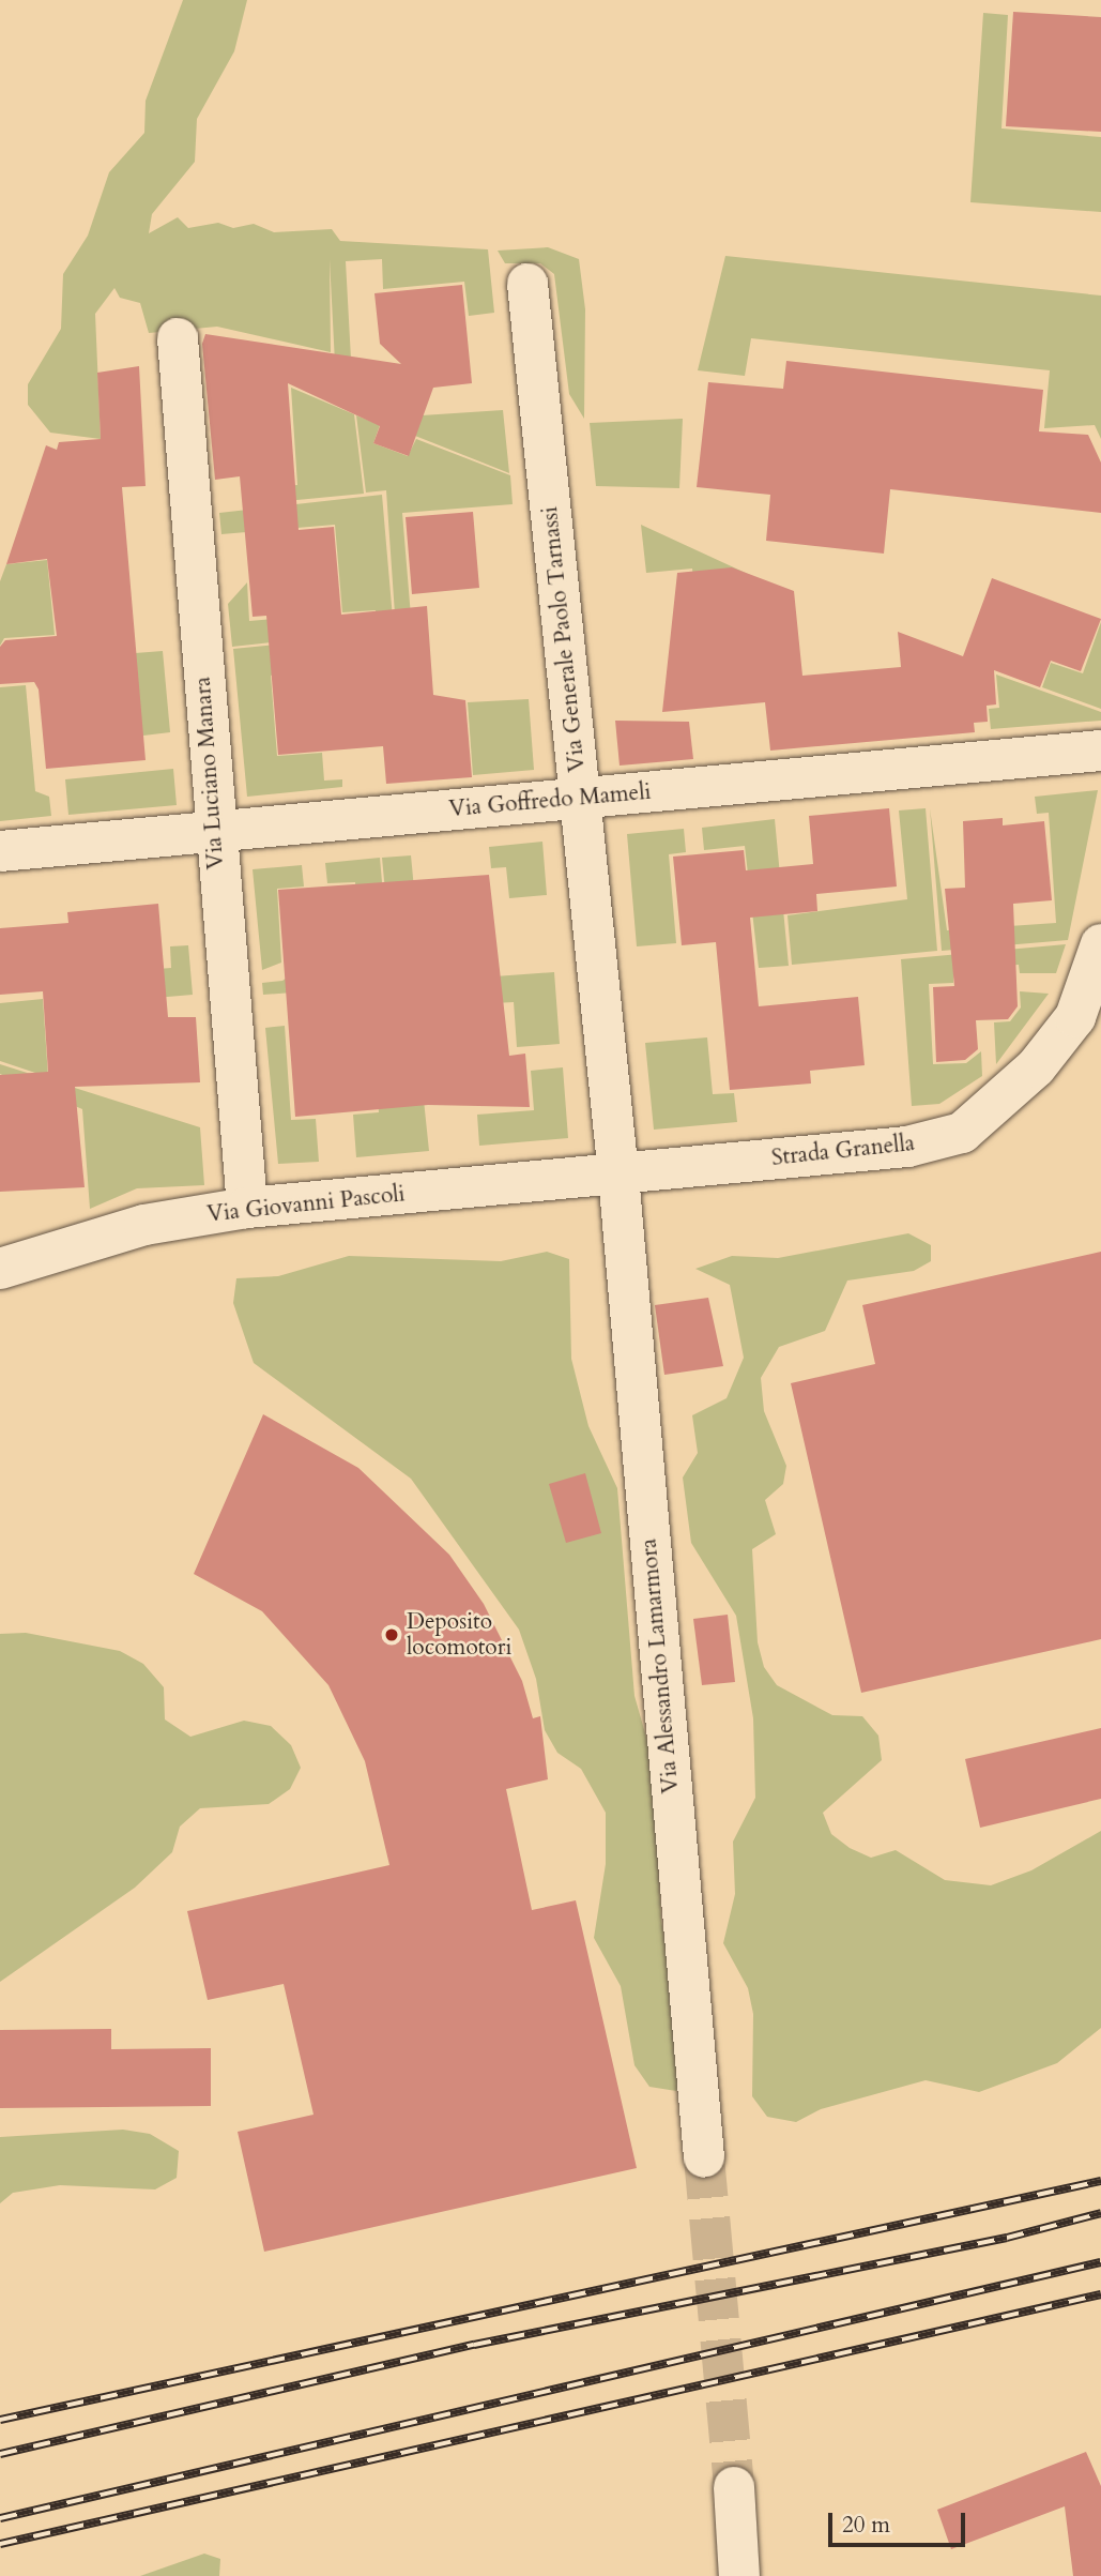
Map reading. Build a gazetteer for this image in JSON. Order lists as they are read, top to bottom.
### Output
{
  "streets": {
    "street": [
      "Via Generale Paolo Tarnassi",
      "Via Luciano Manara",
      "Via Goffredo Mameli",
      "Strada Granella",
      "Via Giovanni Pascoli",
      "Via Alessandro Lamarmora"
    ]
  },
  "crossings": [
    ["Via Generale Paolo Tarnassi", "Via Goffredo Mameli"],
    ["Via Generale Paolo Tarnassi", "Strada Granella"],
    ["Via Generale Paolo Tarnassi", "Via Giovanni Pascoli"],
    ["Via Generale Paolo Tarnassi", "Via Alessandro Lamarmora"],
    ["Via Luciano Manara", "Via Goffredo Mameli"],
    ["Via Luciano Manara", "Via Giovanni Pascoli"],
    ["Strada Granella", "Via Giovanni Pascoli"],
    ["Strada Granella", "Via Alessandro Lamarmora"],
    ["Via Giovanni Pascoli", "Via Alessandro Lamarmora"]
  ],
  "places": ["Deposito locomotori"],
  "scale_bar": "20 m"
}
